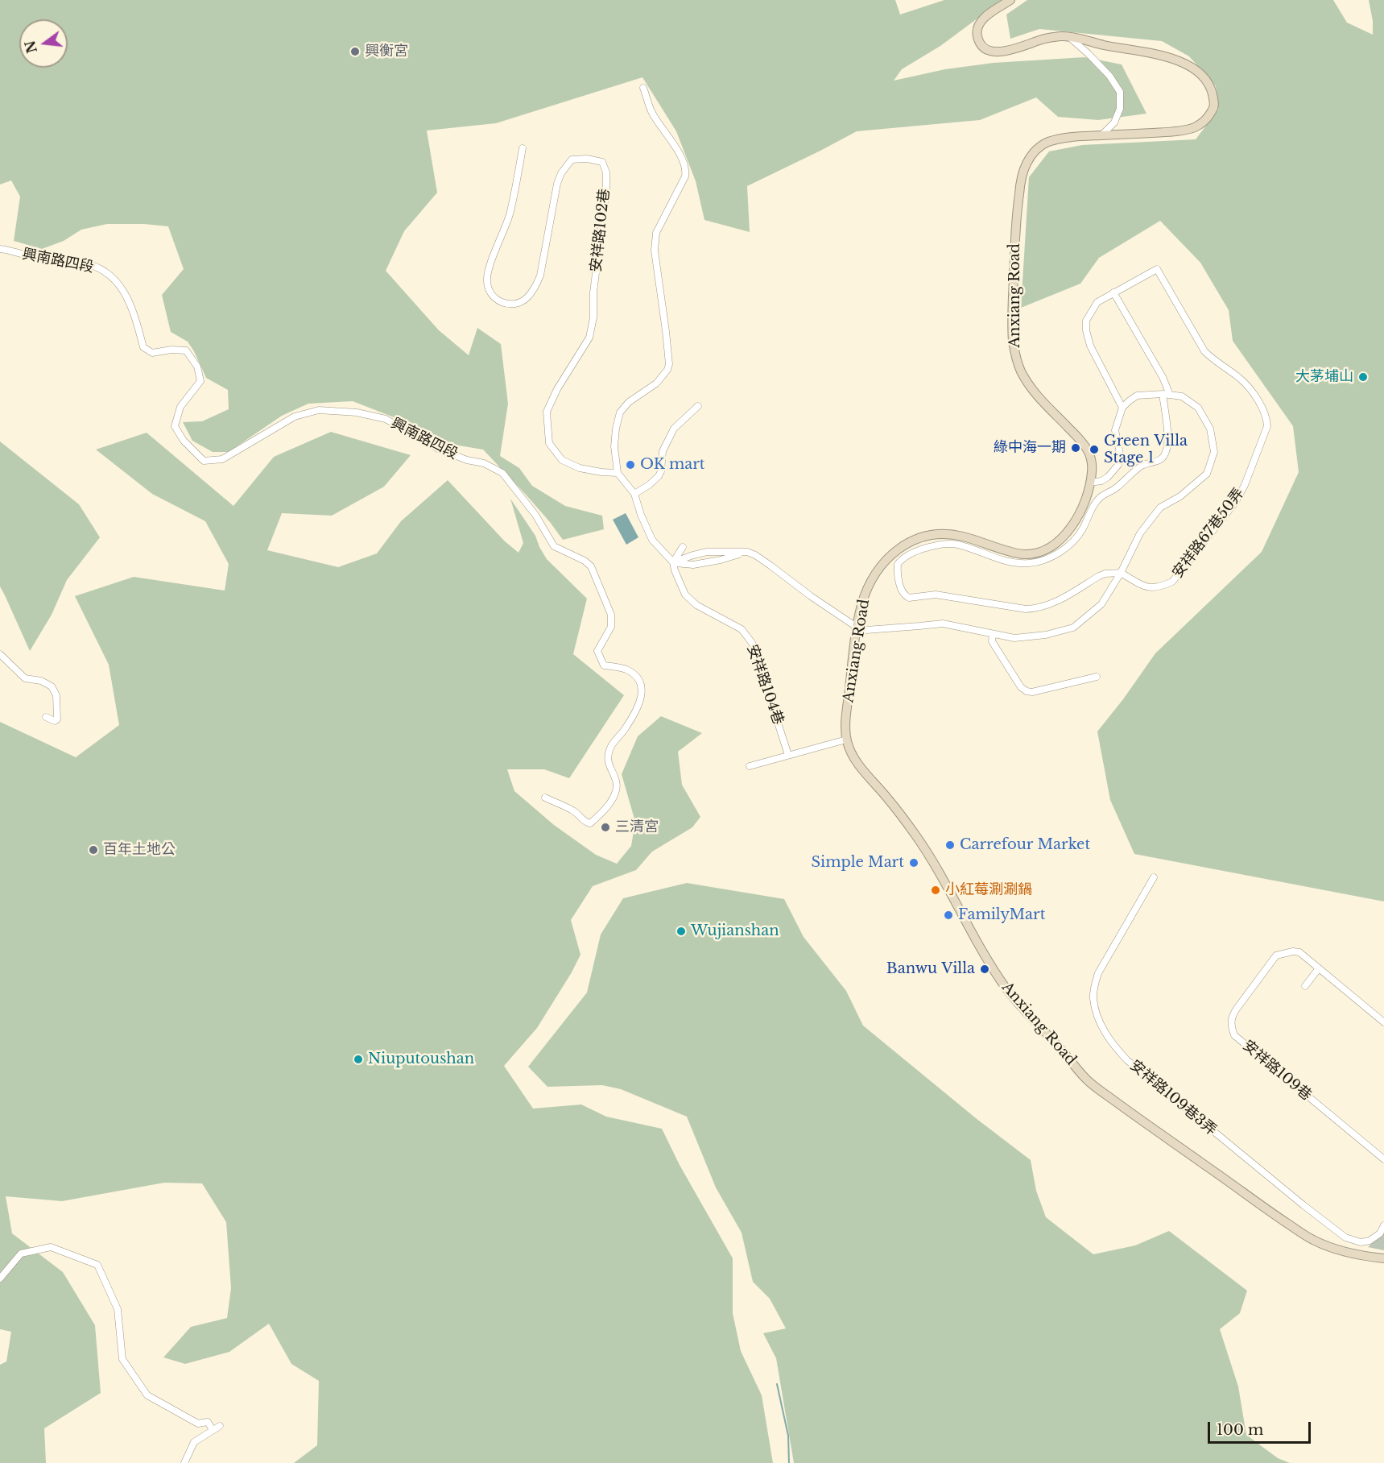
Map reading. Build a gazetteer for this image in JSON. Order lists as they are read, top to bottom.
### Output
{
  "streets": {
    "street": [
      "安祥路102巷",
      "興南路四段",
      "Anxiang Road",
      "安祥路67巷50弄",
      "安祥路104巷",
      "安祥路109巷",
      "安祥路109巷3弄"
    ]
  },
  "places": [
    "興衡宮",
    "大茅埔山",
    "綠中海一期",
    "Green Villa Stage 1",
    "OK mart",
    "三清宮",
    "Carrefour Market",
    "百年土地公",
    "Simple Mart",
    "小紅莓涮涮鍋",
    "FamilyMart",
    "Wujianshan",
    "Banwu Villa",
    "Niuputoushan"
  ],
  "scale_bar": "100 m",
  "north": "left"
}
